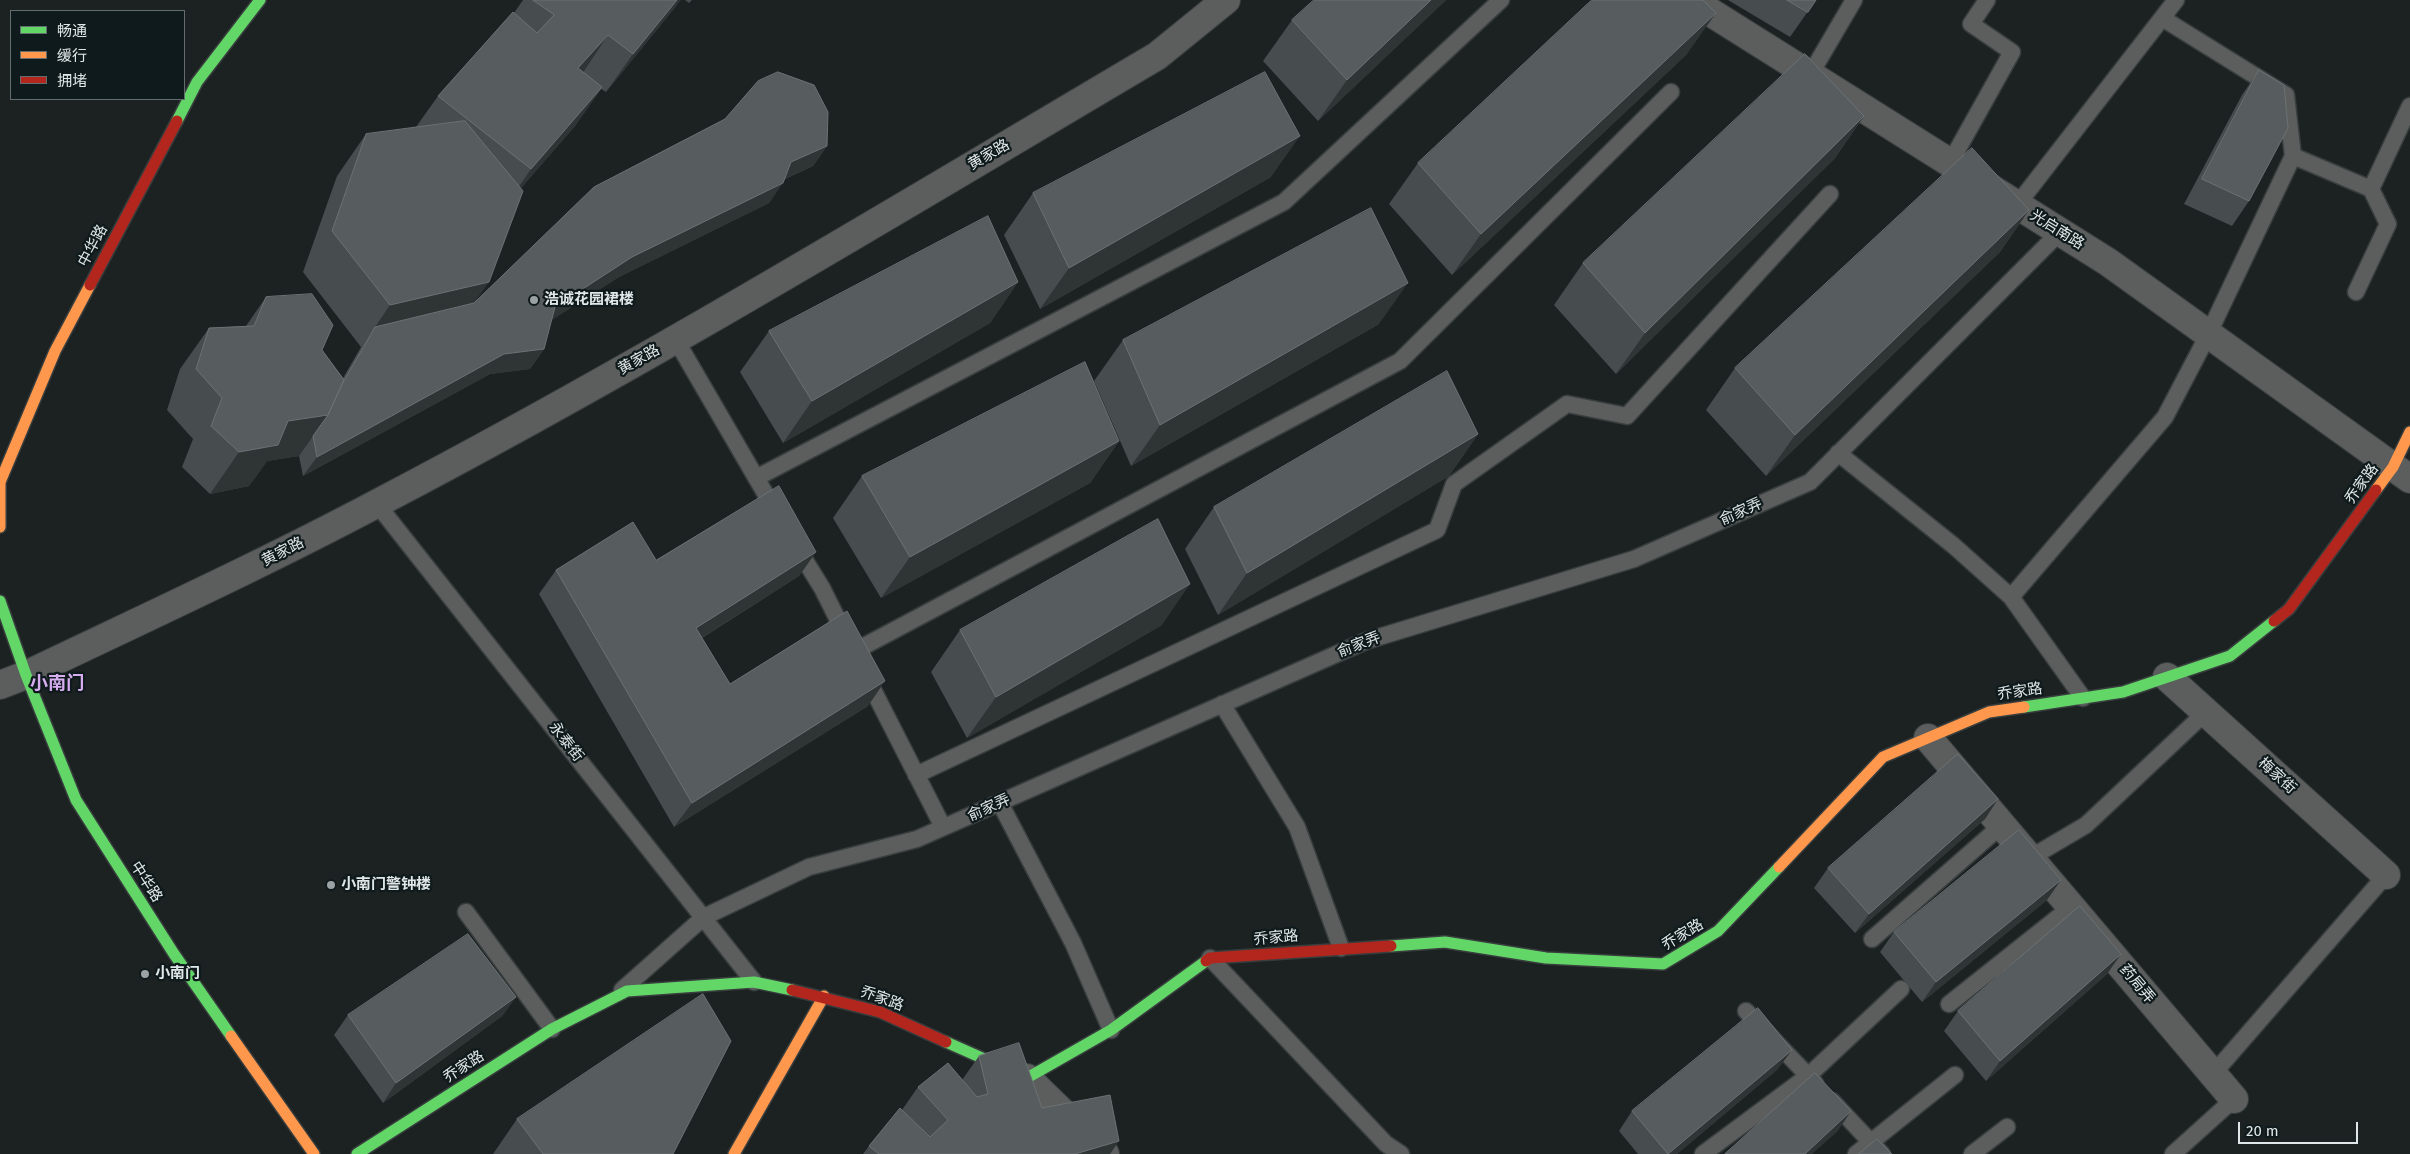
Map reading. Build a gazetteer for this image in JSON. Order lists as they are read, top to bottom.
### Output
{
  "streets": {
    "street": [
      "黄家路",
      "光启南路",
      "中华路",
      "乔家路",
      "梅家街",
      "药局弄"
    ],
    "lane": ["俞家弄", "永泰街"]
  },
  "crossings": [
    ["黄家路", "中华路"],
    ["黄家路", "永泰街"],
    ["光启南路", "乔家路"],
    ["光启南路", "俞家弄"],
    ["乔家路", "俞家弄"],
    ["乔家路", "永泰街"],
    ["乔家路", "梅家街"],
    ["乔家路", "药局弄"],
    ["俞家弄", "永泰街"]
  ],
  "districts": ["小南门"],
  "places": ["浩诚花园裙楼", "小南门警钟楼", "小南门"],
  "legend": ["畅通", "缓行", "拥堵"],
  "scale_bar": "20 m"
}
